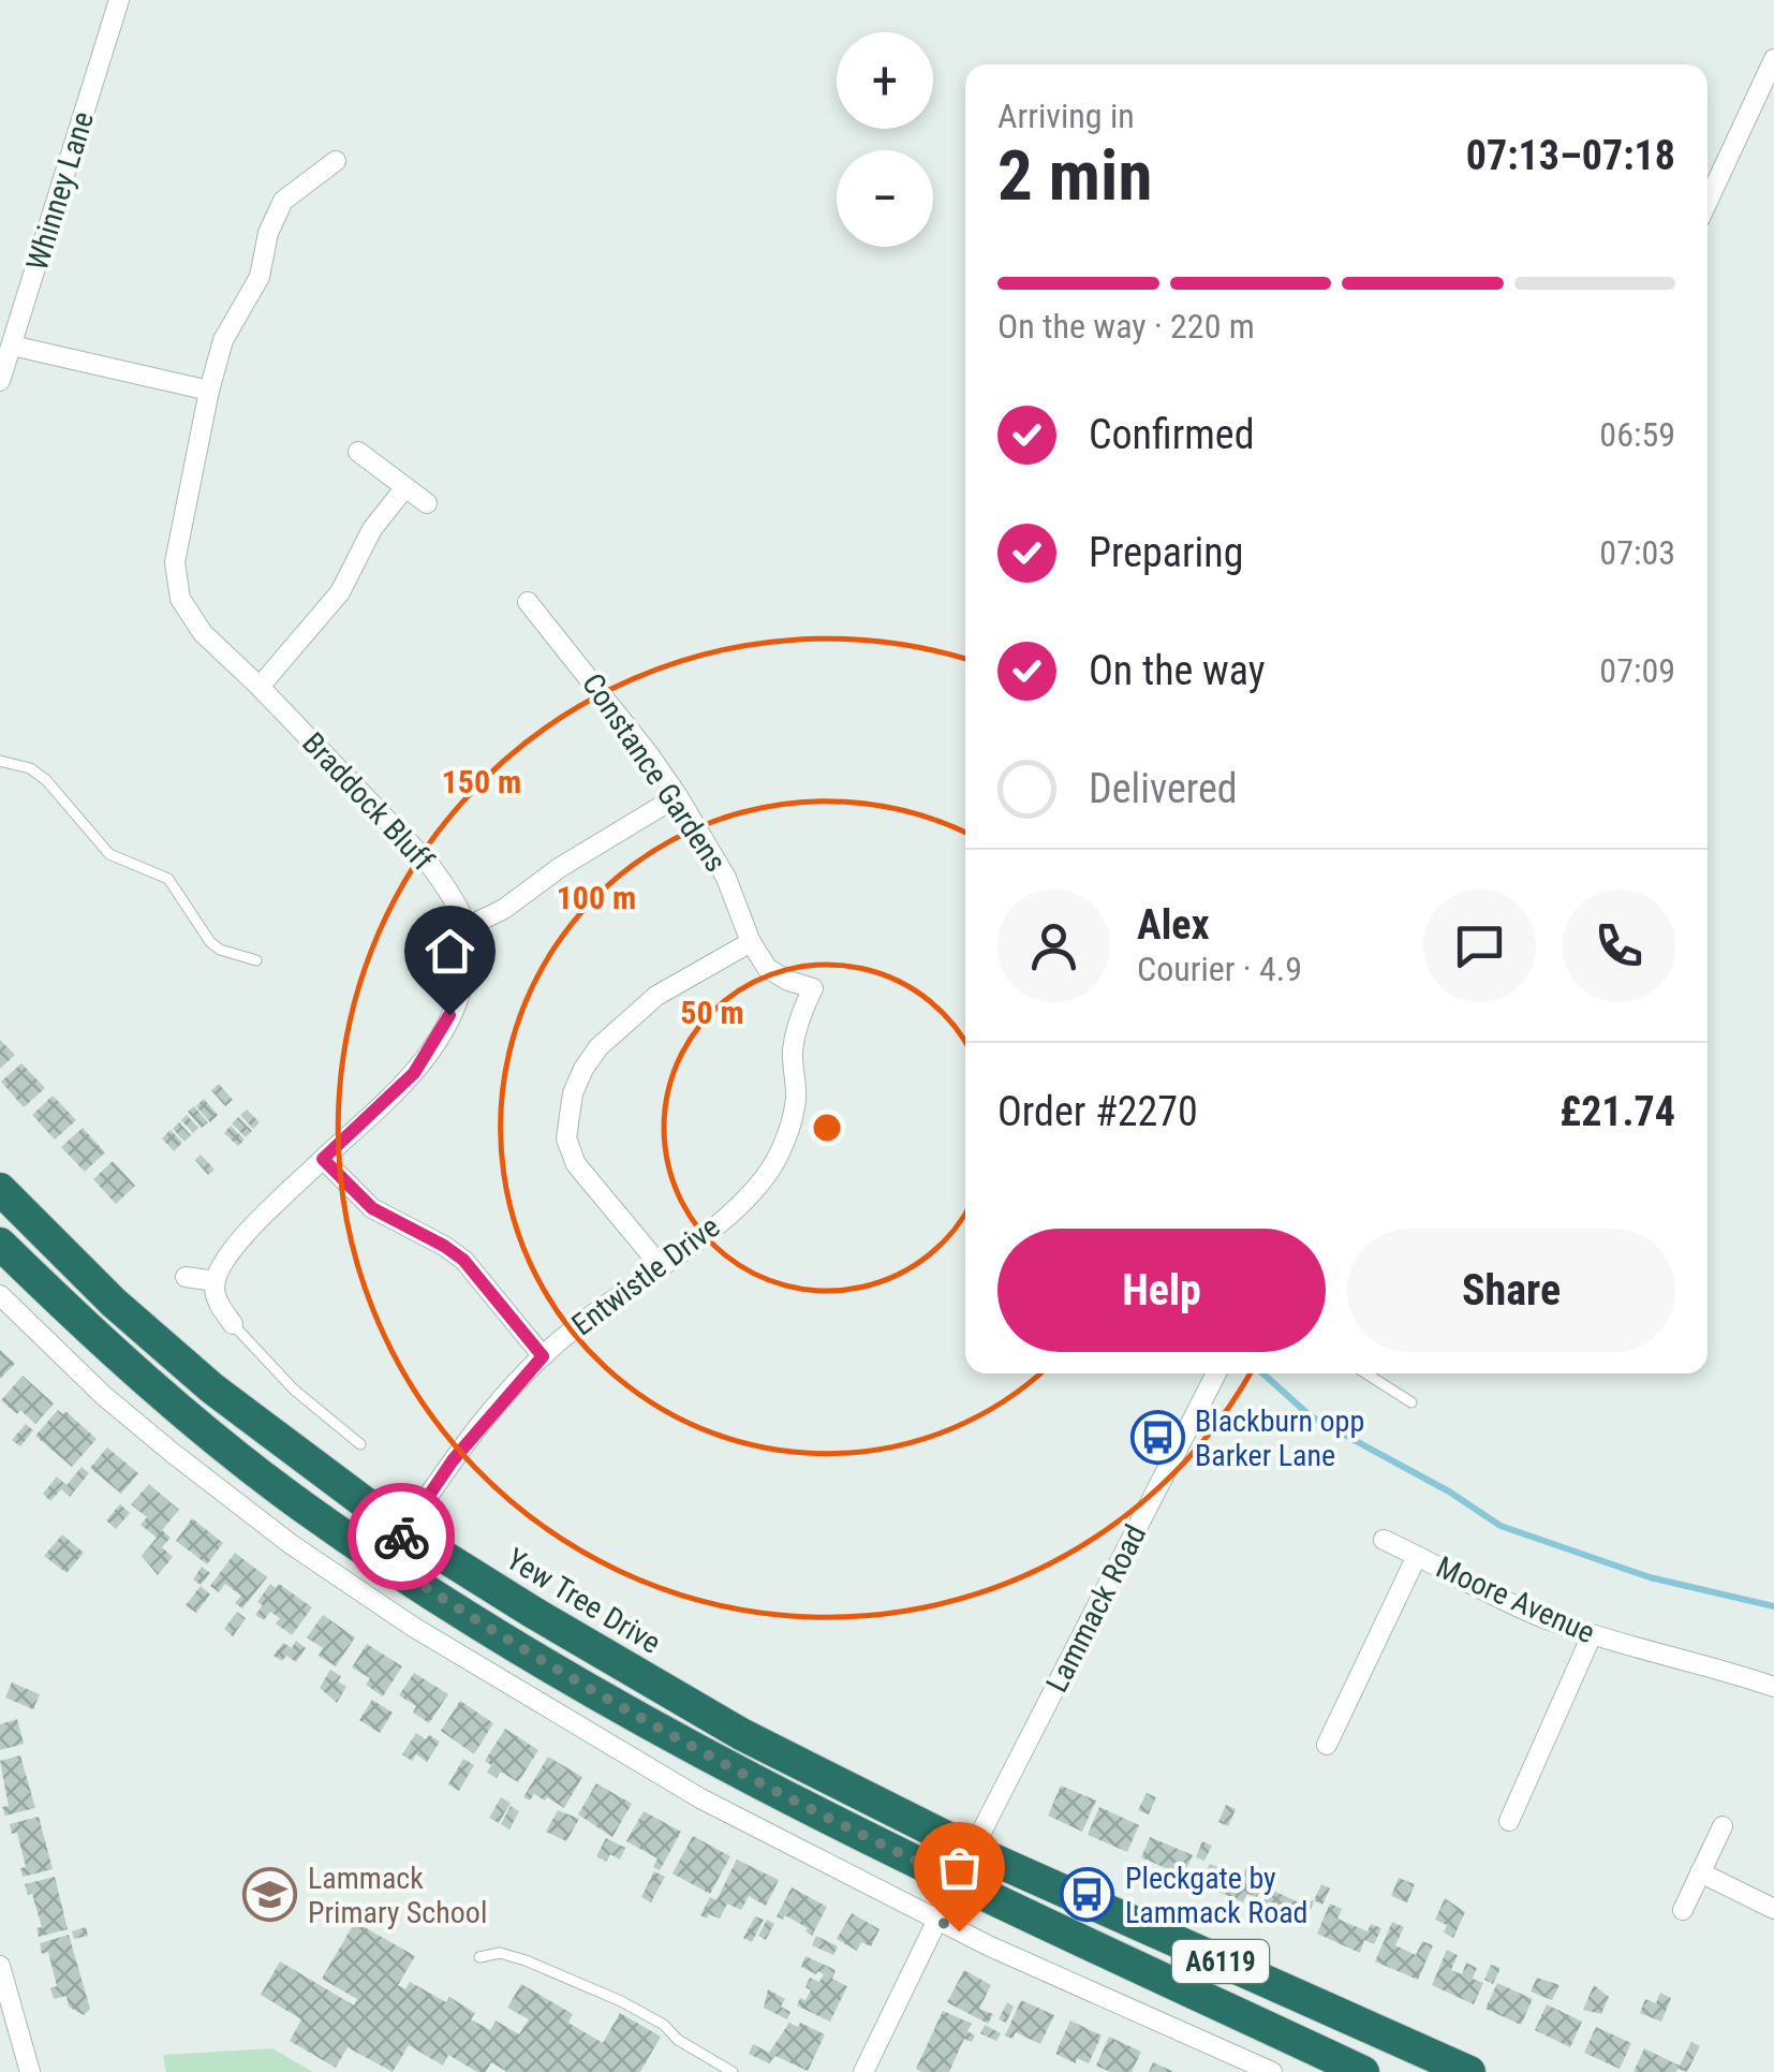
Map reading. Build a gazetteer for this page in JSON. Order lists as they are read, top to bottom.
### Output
{
  "streets": {
    "highway": ["Yew Tree Drive", "A6119"],
    "street": [
      "Whinney Lane",
      "Constance Gardens",
      "Braddock Bluff",
      "Entwistle Drive",
      "Moore Avenue",
      "Lammack Road"
    ]
  },
  "crossings": [
    ["Constance Gardens", "Entwistle Drive"],
    ["Entwistle Drive", "Yew Tree Drive"],
    ["Yew Tree Drive", "Lammack Road"],
    ["Yew Tree Drive", "A6119"],
    ["Lammack Road", "A6119"]
  ],
  "places": {
    "bus stop": ["Blackburn opp Barker Lane", "Pleckgate by Lammack Road"],
    "school or university": ["Lammack Primary School"]
  },
  "page": {
    "map_buttons": ["+", "−"],
    "heading": ["2 min", "Arriving in", "07:13–07:18"],
    "panel": [
      "Alex",
      "Courier · 4.9",
      "Order #2270",
      "£21.74"
    ],
    "bar": "On the way · 220 m",
    "list": [
      ["Confirmed", "06:59"],
      ["Preparing", "07:03"],
      ["On the way", "07:09"],
      "Delivered"
    ],
    "buttons": ["Help", "Share"]
  },
  "rings": ["150 m", "100 m", "50 m"]
}
